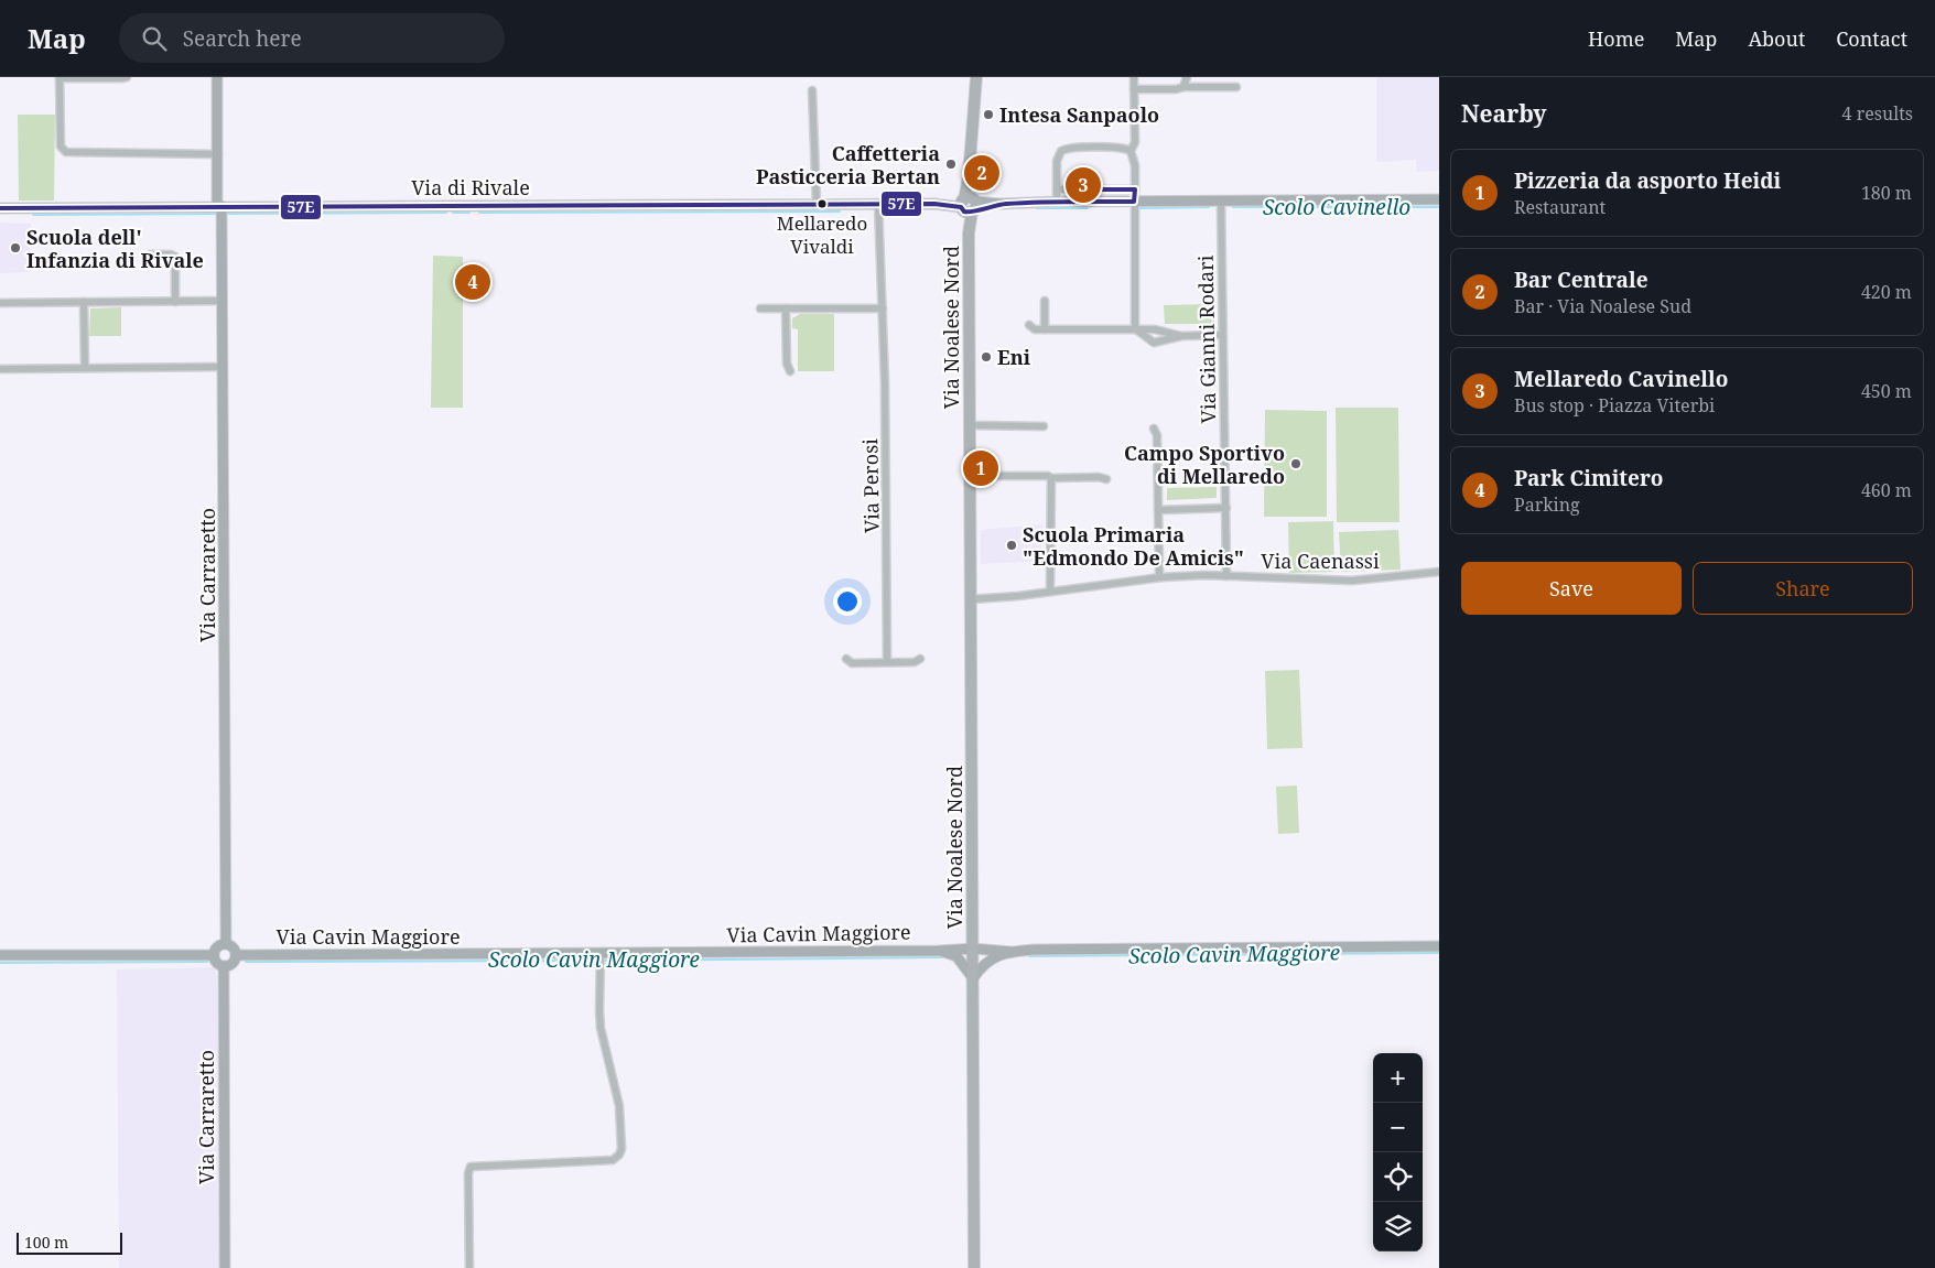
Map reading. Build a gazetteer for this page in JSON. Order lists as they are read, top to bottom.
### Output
{
  "streets": {
    "main road": ["Via Noalese Nord"],
    "street": [
      "Via di Rivale",
      "Via Gianni Rodari",
      "Via Perosi",
      "Via Caenassi",
      "Via Carraretto",
      "Via Cavin Maggiore"
    ]
  },
  "crossings": [
    ["Via di Rivale", "Via Noalese Nord"],
    ["Via di Rivale", "Via Perosi"],
    ["Via di Rivale", "Via Carraretto"],
    ["Via Noalese Nord", "Via Caenassi"],
    ["Via Noalese Nord", "Via Cavin Maggiore"],
    ["Via Gianni Rodari", "Via Caenassi"],
    ["Via Carraretto", "Via Cavin Maggiore"]
  ],
  "water": ["Scolo Cavinello", "Scolo Cavin Maggiore"],
  "places": [
    "Intesa Sanpaolo",
    "Caffetteria Pasticceria Bertan",
    "Mellaredo Vivaldi",
    "Scuola dell' Infanzia di Rivale",
    "Eni",
    "Campo Sportivo di Mellaredo",
    "Scuola Primaria \"Edmondo De Amicis\""
  ],
  "lines": ["transit line 57E"],
  "scale_bar": "100 m",
  "page": {
    "header": "Map",
    "search": "Search here",
    "nav": [
      "Home",
      "Map",
      "About",
      "Contact"
    ],
    "heading": ["Nearby", "4 results"],
    "list": [
      {
        "mark": "1",
        "name": "Pizzeria da asporto Heidi",
        "note": "Restaurant",
        "value": "180 m"
      },
      {
        "mark": "2",
        "name": "Bar Centrale",
        "note": "Bar · Via Noalese Sud",
        "value": "420 m"
      },
      {
        "mark": "3",
        "name": "Mellaredo Cavinello",
        "note": "Bus stop · Piazza Viterbi",
        "value": "450 m"
      },
      {
        "mark": "4",
        "name": "Park Cimitero",
        "note": "Parking",
        "value": "460 m"
      }
    ],
    "pins": [
      "2",
      "3",
      "4",
      "1"
    ],
    "buttons": ["Save", "Share"],
    "map_buttons": ["+", "−"],
    "scale": "100 m"
  }
}
